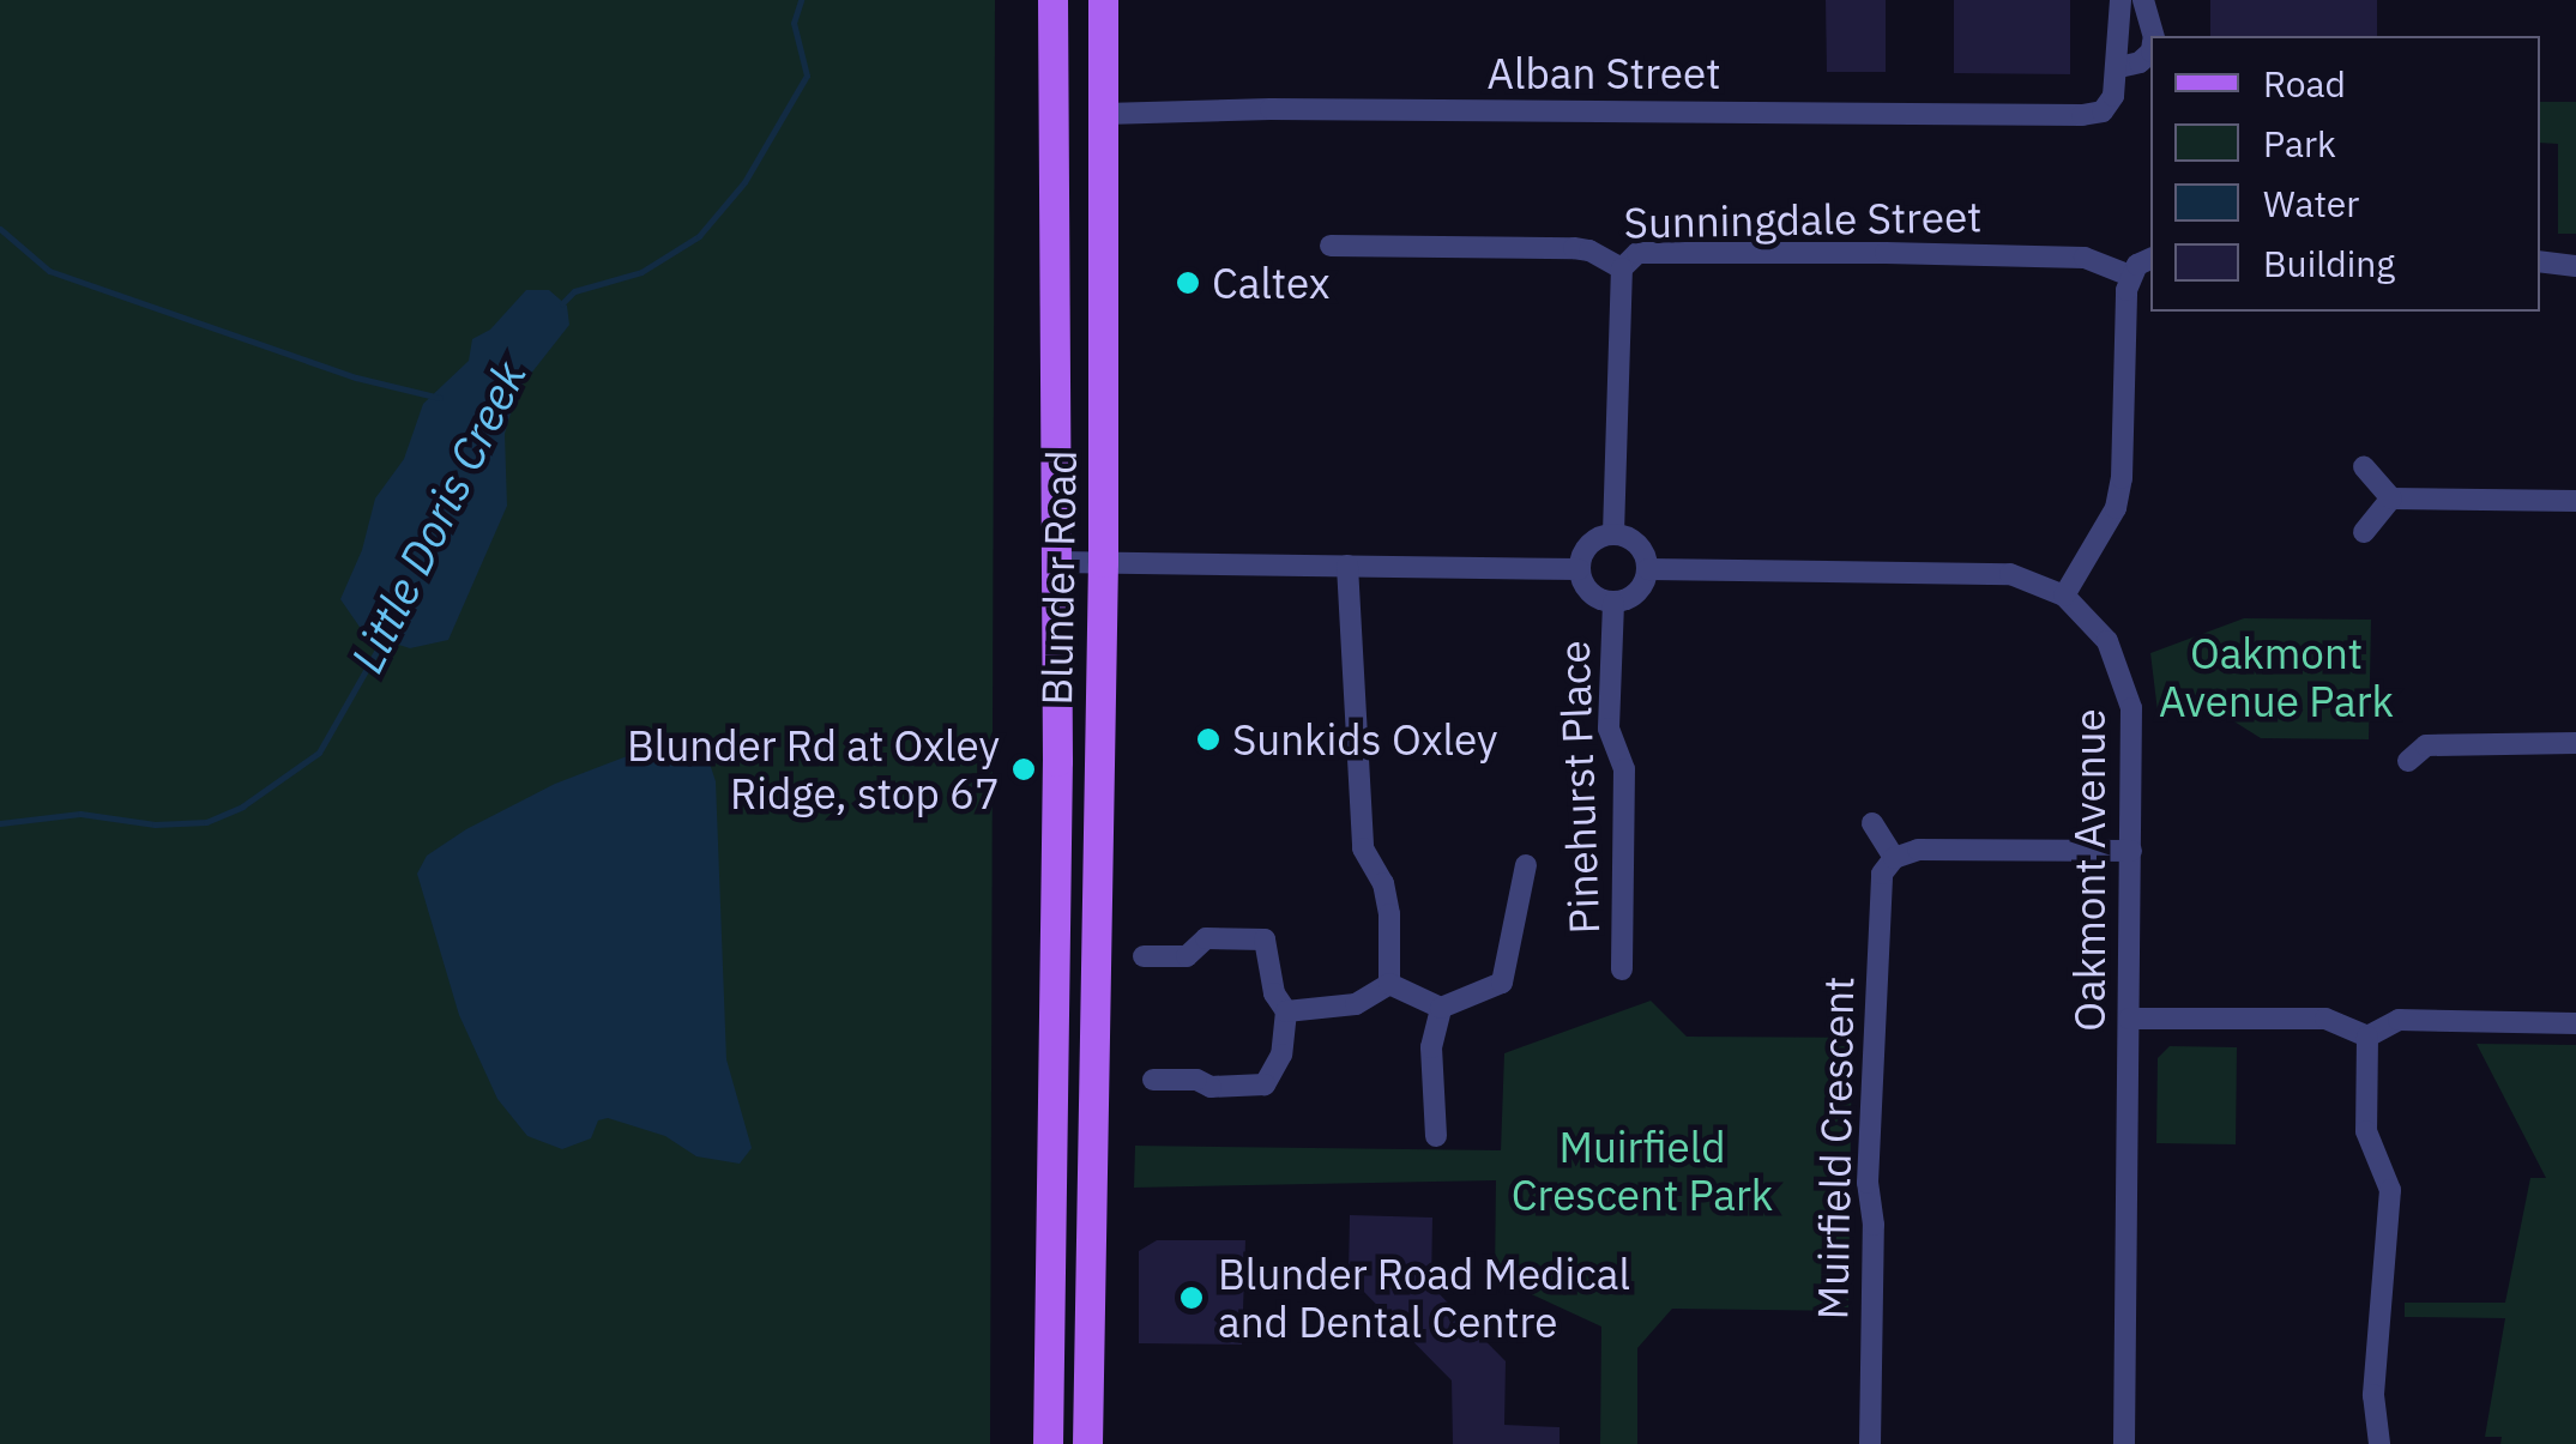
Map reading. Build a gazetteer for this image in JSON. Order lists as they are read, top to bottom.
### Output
{
  "streets": {
    "main road": ["Blunder Road"],
    "street": [
      "Alban Street",
      "Sunningdale Street",
      "Pinehurst Place",
      "Oakmont Avenue",
      "Muirfield Crescent"
    ]
  },
  "crossings": [
    ["Alban Street", "Blunder Road"],
    ["Pinehurst Place", "Oakmont Avenue"]
  ],
  "water": ["Little Doris Creek"],
  "parks": ["Oakmont Avenue Park", "Muirfield Crescent Park"],
  "places": [
    "Caltex",
    "Sunkids Oxley",
    "Blunder Rd at Oxley Ridge, stop 67",
    "Blunder Road Medical and Dental Centre"
  ],
  "legend": [
    "Road",
    "Park",
    "Water",
    "Building"
  ]
}
